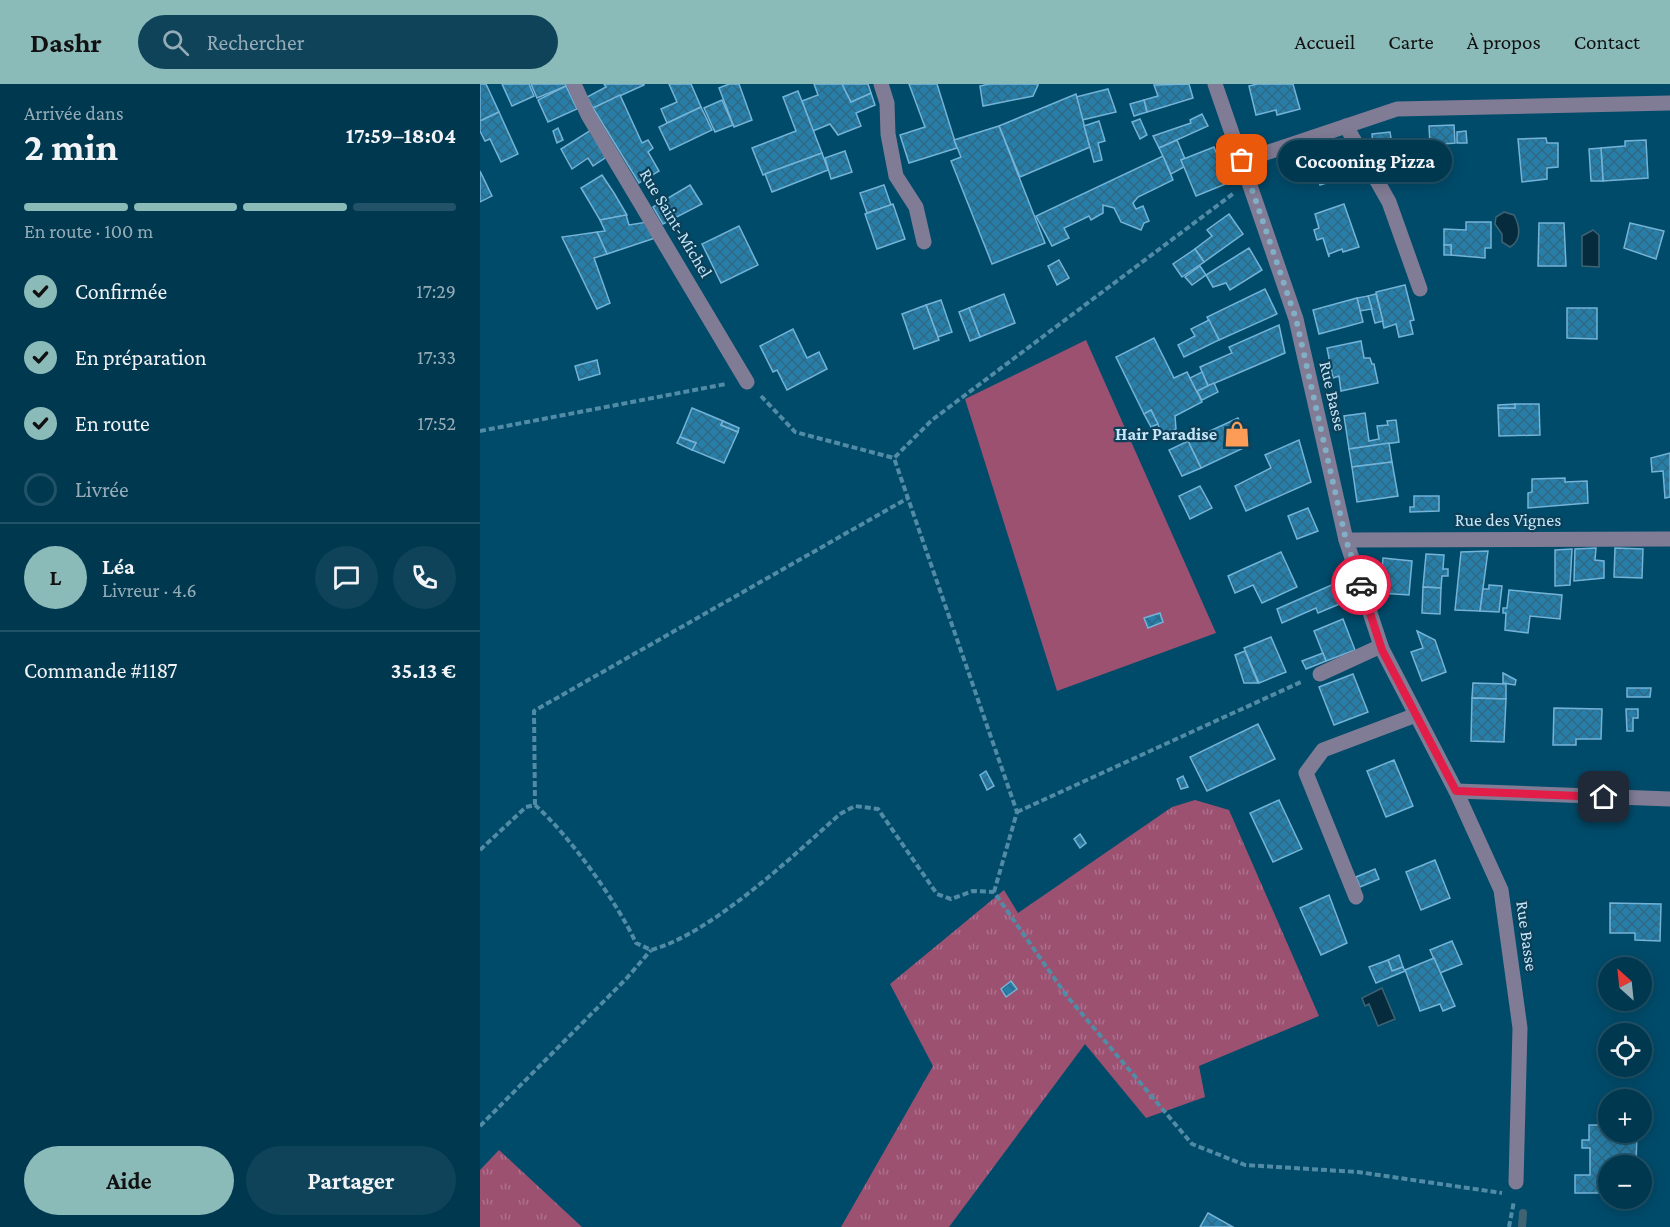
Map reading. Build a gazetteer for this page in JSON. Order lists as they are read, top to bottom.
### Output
{
  "streets": {
    "street": ["Rue Saint-Michel", "Rue Basse", "Rue des Vignes"]
  },
  "crossings": [
    ["Rue Basse", "Rue des Vignes"]
  ],
  "places": {
    "other": ["Cocooning Pizza"],
    "shop": ["Hair Paradise"]
  },
  "north": "top left",
  "page": {
    "header": "Dashr",
    "search": "Rechercher",
    "nav": [
      "Accueil",
      "Carte",
      "À propos",
      "Contact"
    ],
    "heading": ["2 min", "Arrivée dans", "17:59–18:04"],
    "panel": [
      "Léa",
      "Livreur · 4.6",
      "Commande #1187",
      "35.13 €"
    ],
    "bubble": "Cocooning Pizza",
    "bar": "En route · 100 m",
    "list": [
      ["Confirmée", "17:29"],
      ["En préparation", "17:33"],
      ["En route", "17:52"],
      "Livrée"
    ],
    "round": "L",
    "map_buttons": ["+", "−"],
    "buttons": ["Aide", "Partager"]
  }
}
